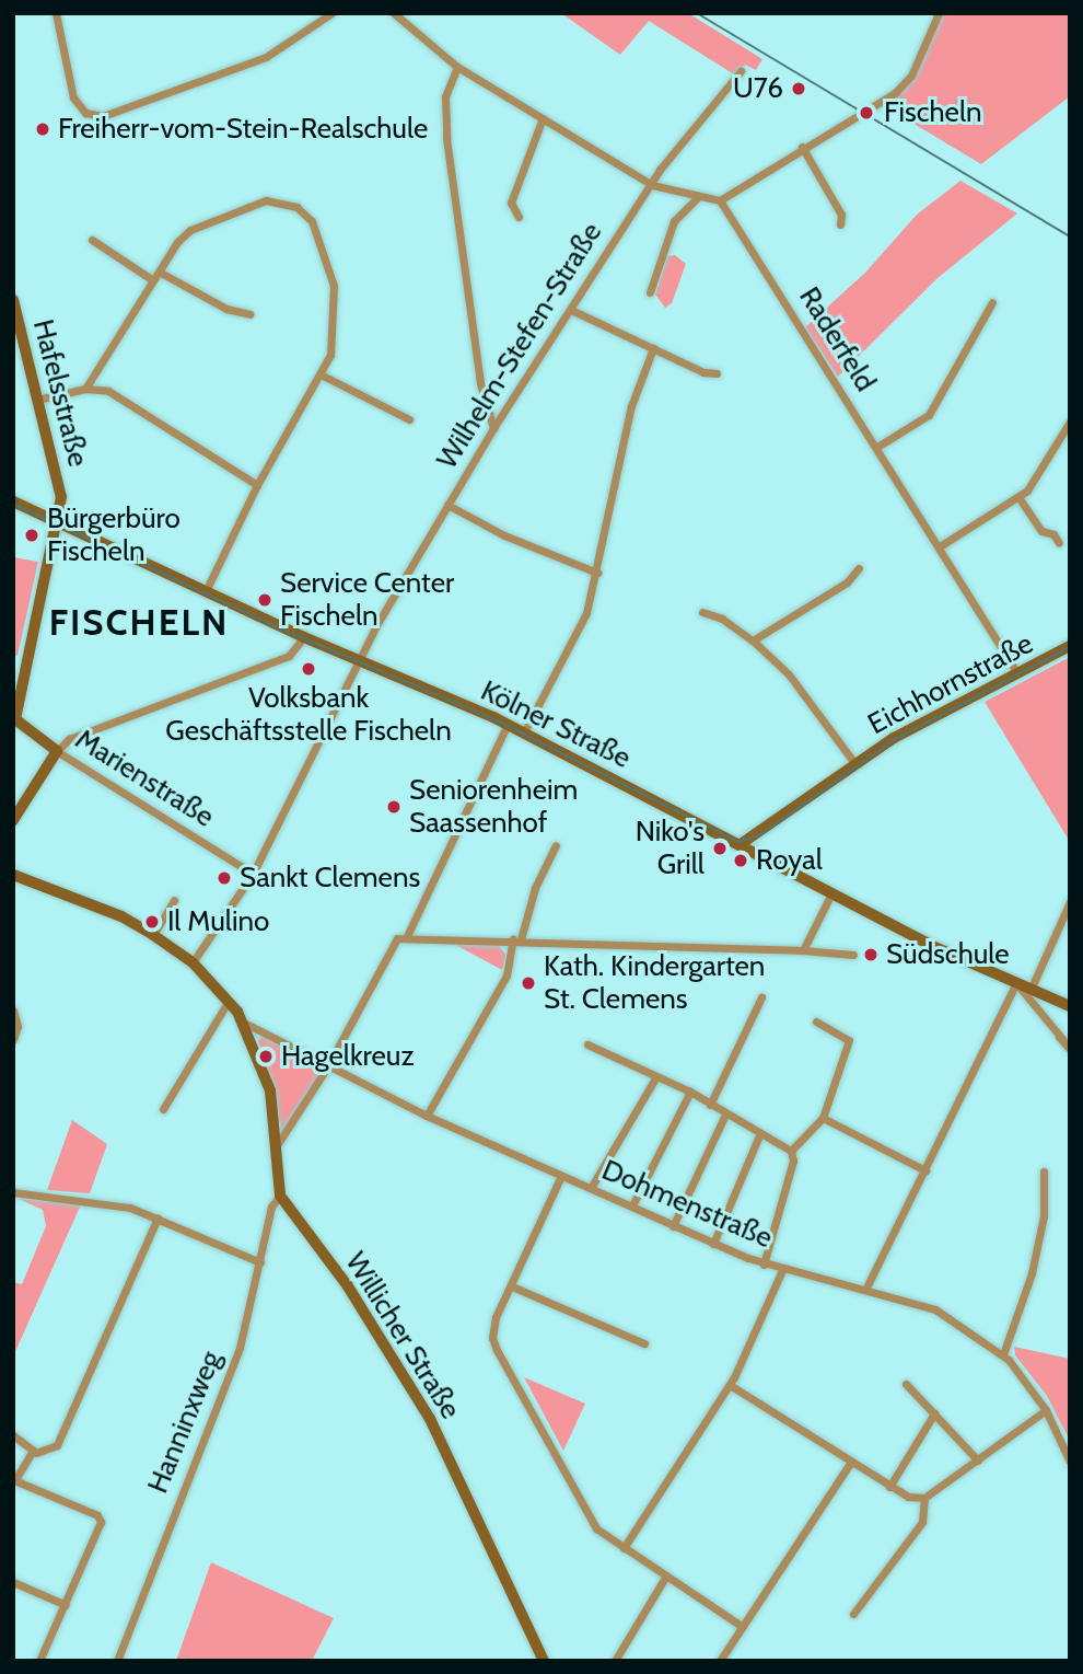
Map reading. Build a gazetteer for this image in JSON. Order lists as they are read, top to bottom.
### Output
{
  "streets": {
    "main road": [
      "Hafelsstraße",
      "Eichhornstraße",
      "Kölner Straße",
      "Marienstraße",
      "Willicher Straße"
    ],
    "street": [
      "Raderfeld",
      "Wilhelm-Stefen-Straße",
      "Dohmenstraße",
      "Hanninxweg"
    ]
  },
  "crossings": [
    ["Raderfeld", "Eichhornstraße"],
    ["Wilhelm-Stefen-Straße", "Kölner Straße"],
    ["Wilhelm-Stefen-Straße", "Marienstraße"],
    ["Hafelsstraße", "Kölner Straße"],
    ["Hafelsstraße", "Marienstraße"],
    ["Eichhornstraße", "Kölner Straße"],
    ["Willicher Straße", "Hanninxweg"]
  ],
  "districts": ["FISCHELN"],
  "places": [
    "U76",
    "Fischeln",
    "Freiherr-vom-Stein-Realschule",
    "Bürgerbüro Fischeln",
    "Service Center Fischeln",
    "Volksbank Geschäftsstelle Fischeln",
    "Seniorenheim Saassenhof",
    "Niko's Grill",
    "Royal",
    "Sankt Clemens",
    "Il Mulino",
    "Südschule",
    "Kath. Kindergarten St. Clemens",
    "Hagelkreuz"
  ]
}
